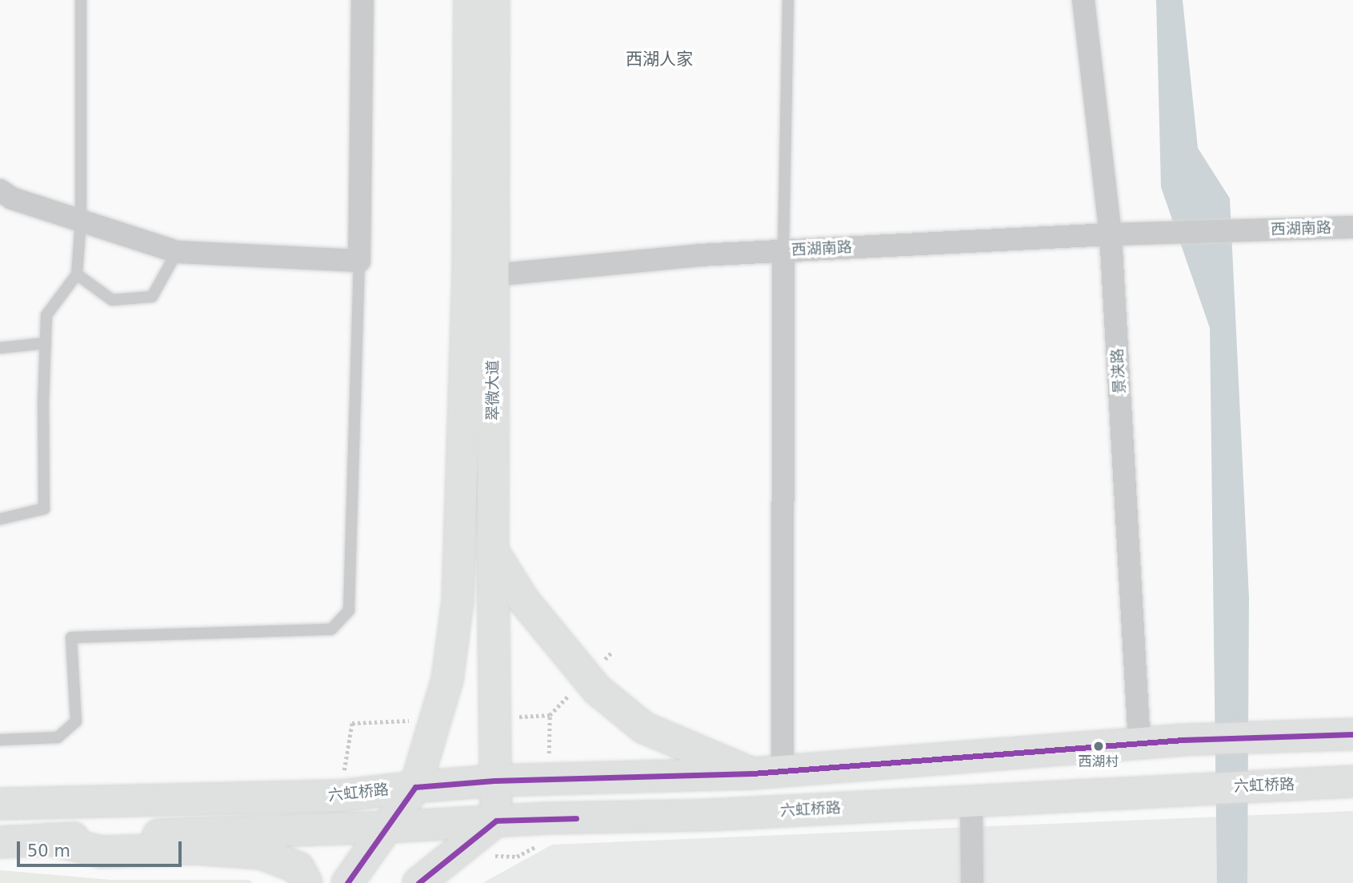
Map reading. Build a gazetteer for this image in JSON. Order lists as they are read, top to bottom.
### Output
{
  "streets": {
    "main road": ["翠微大道", "六虹桥路"],
    "street": ["西湖南路", "景浃路"]
  },
  "crossings": [
    ["西湖南路", "景浃路"],
    ["西湖南路", "翠微大道"],
    ["景浃路", "六虹桥路"],
    ["翠微大道", "六虹桥路"]
  ],
  "districts": ["西湖人家"],
  "places": ["西湖村"],
  "scale_bar": "50 m"
}
